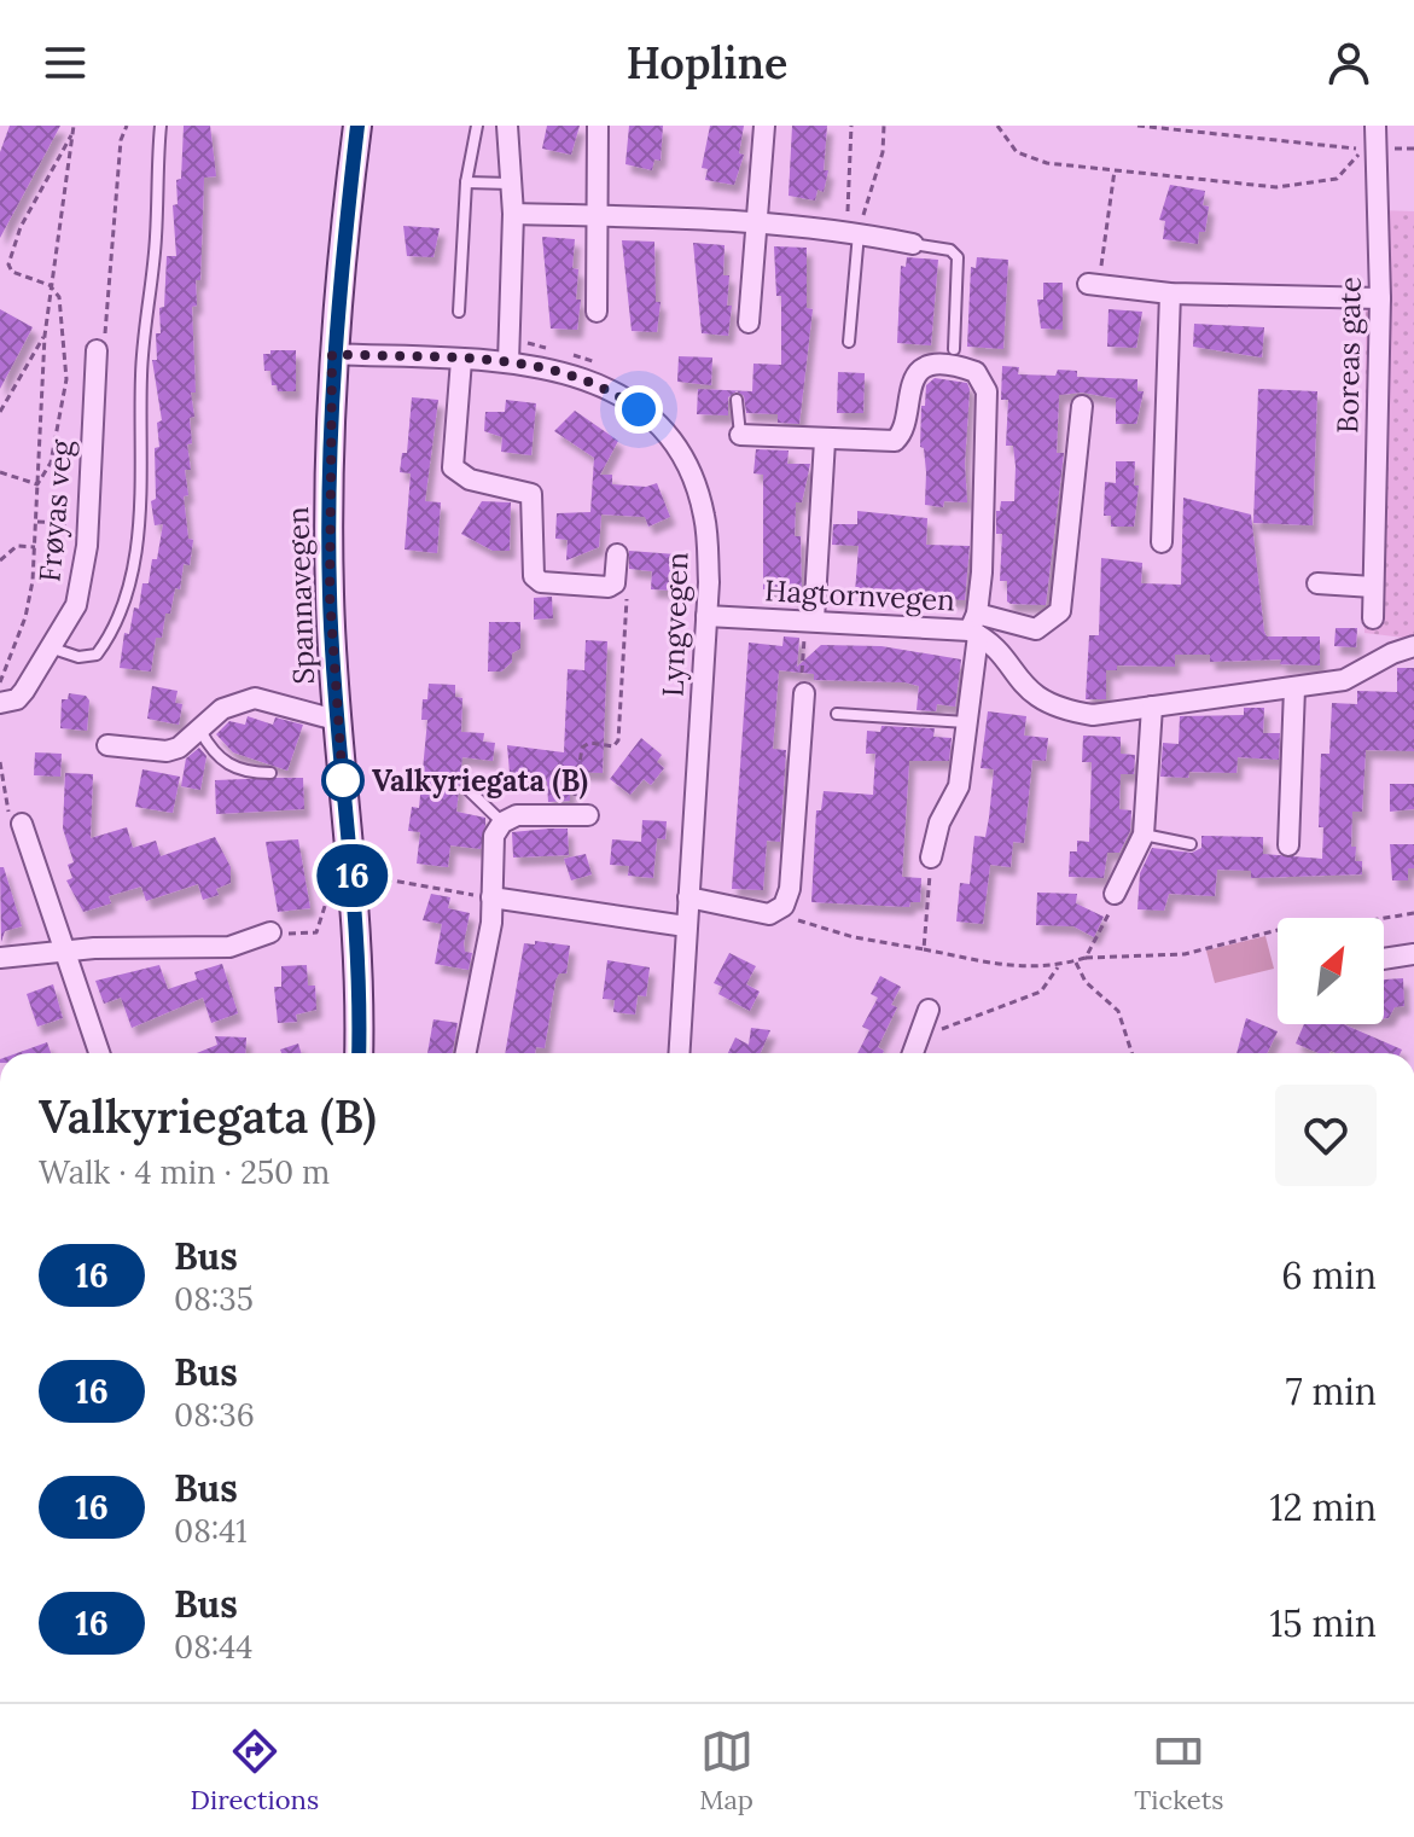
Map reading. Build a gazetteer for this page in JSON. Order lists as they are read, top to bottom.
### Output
{
  "streets": {
    "main road": ["Spannavegen"],
    "street": [
      "Boreas gate",
      "Frøyas veg",
      "Hagtornvegen",
      "Lyngvegen"
    ]
  },
  "crossings": [
    ["Spannavegen", "Lyngvegen"],
    ["Hagtornvegen", "Lyngvegen"]
  ],
  "places": ["Valkyriegata (B)"],
  "lines": ["bus line 16"],
  "north": "top right",
  "page": {
    "header": "Hopline",
    "on_map": "16",
    "heading": ["Valkyriegata (B)", "Walk · 4 min · 250 m"],
    "list": [
      {
        "mark": "16",
        "name": "Bus",
        "note": "08:35",
        "value": "6 min"
      },
      {
        "mark": "16",
        "name": "Bus",
        "note": "08:36",
        "value": "7 min"
      },
      {
        "mark": "16",
        "name": "Bus",
        "note": "08:41",
        "value": "12 min"
      },
      {
        "mark": "16",
        "name": "Bus",
        "note": "08:44",
        "value": "15 min"
      }
    ],
    "tabs": ["Directions", "Map", "Tickets"]
  }
}
